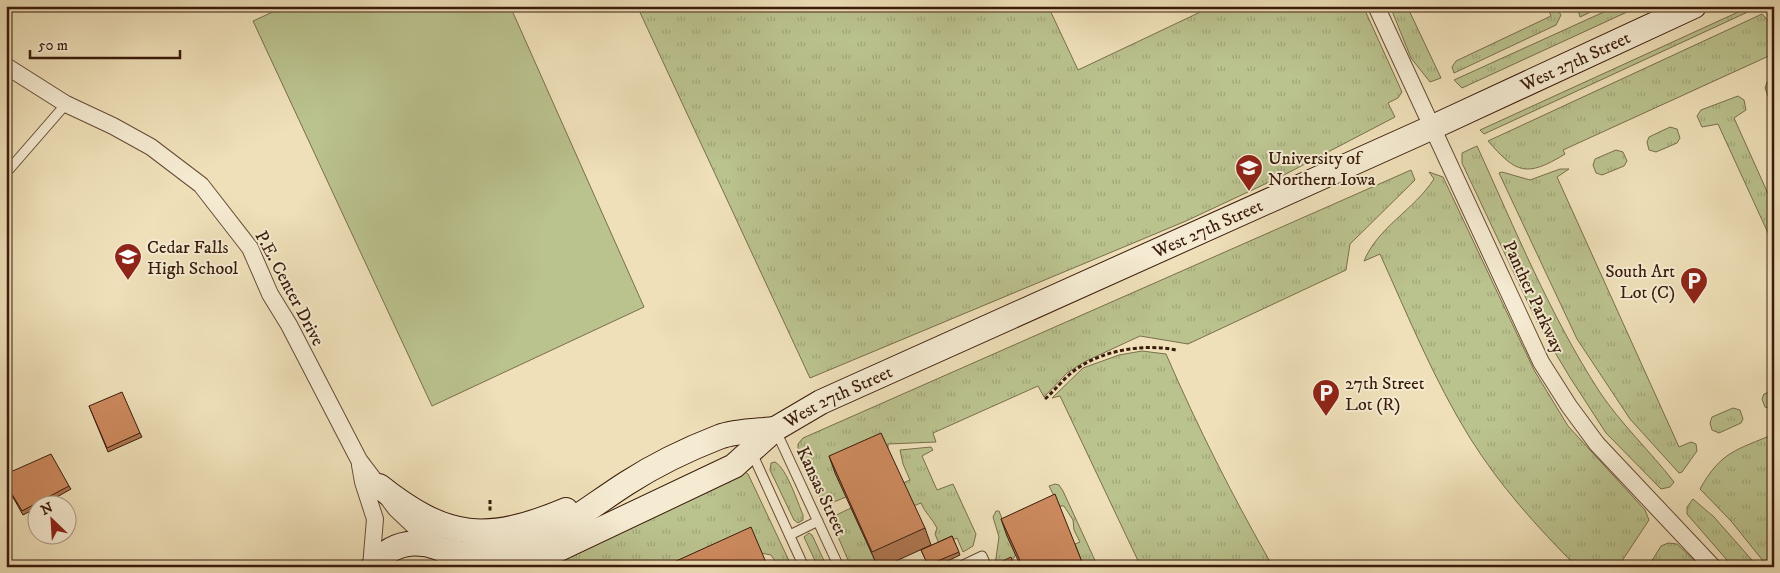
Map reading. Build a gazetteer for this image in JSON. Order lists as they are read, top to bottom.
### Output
{
  "streets": {
    "main road": ["West 27th Street"],
    "street": ["P.E. Center Drive", "Panther Parkway"],
    "lane": ["Kansas Street"]
  },
  "crossings": [
    ["West 27th Street", "Panther Parkway"],
    ["West 27th Street", "Kansas Street"]
  ],
  "places": {
    "school or university": ["University of Northern Iowa", "Cedar Falls High School"],
    "parking": ["South Art Lot (C)", "27th Street Lot (R)"]
  },
  "scale_bar": "50 m",
  "north": "top left"
}
